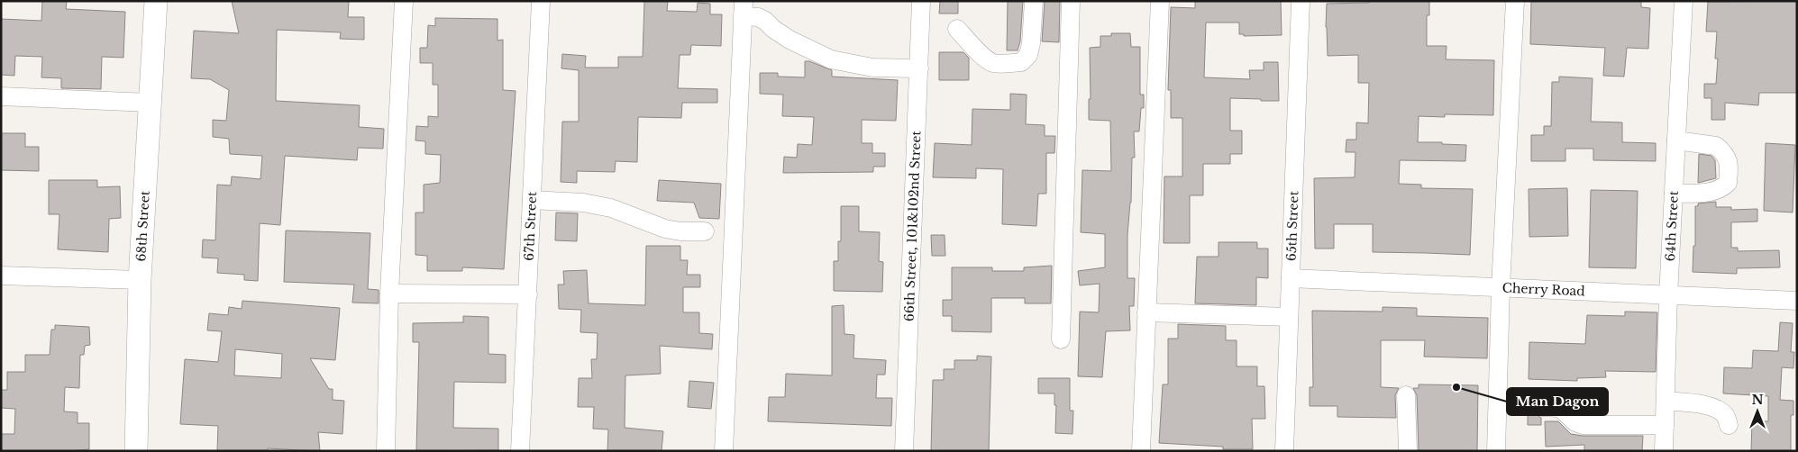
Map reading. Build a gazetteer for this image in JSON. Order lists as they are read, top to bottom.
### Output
{
  "streets": {
    "main road": ["68th Street"],
    "street": [
      "67th Street",
      "66th Street, 101&102nd Street",
      "65th Street",
      "64th Street",
      "Cherry Road"
    ]
  },
  "crossings": [
    ["65th Street", "Cherry Road"],
    ["64th Street", "Cherry Road"]
  ],
  "places": ["Man Dagon"],
  "north": "top"
}
